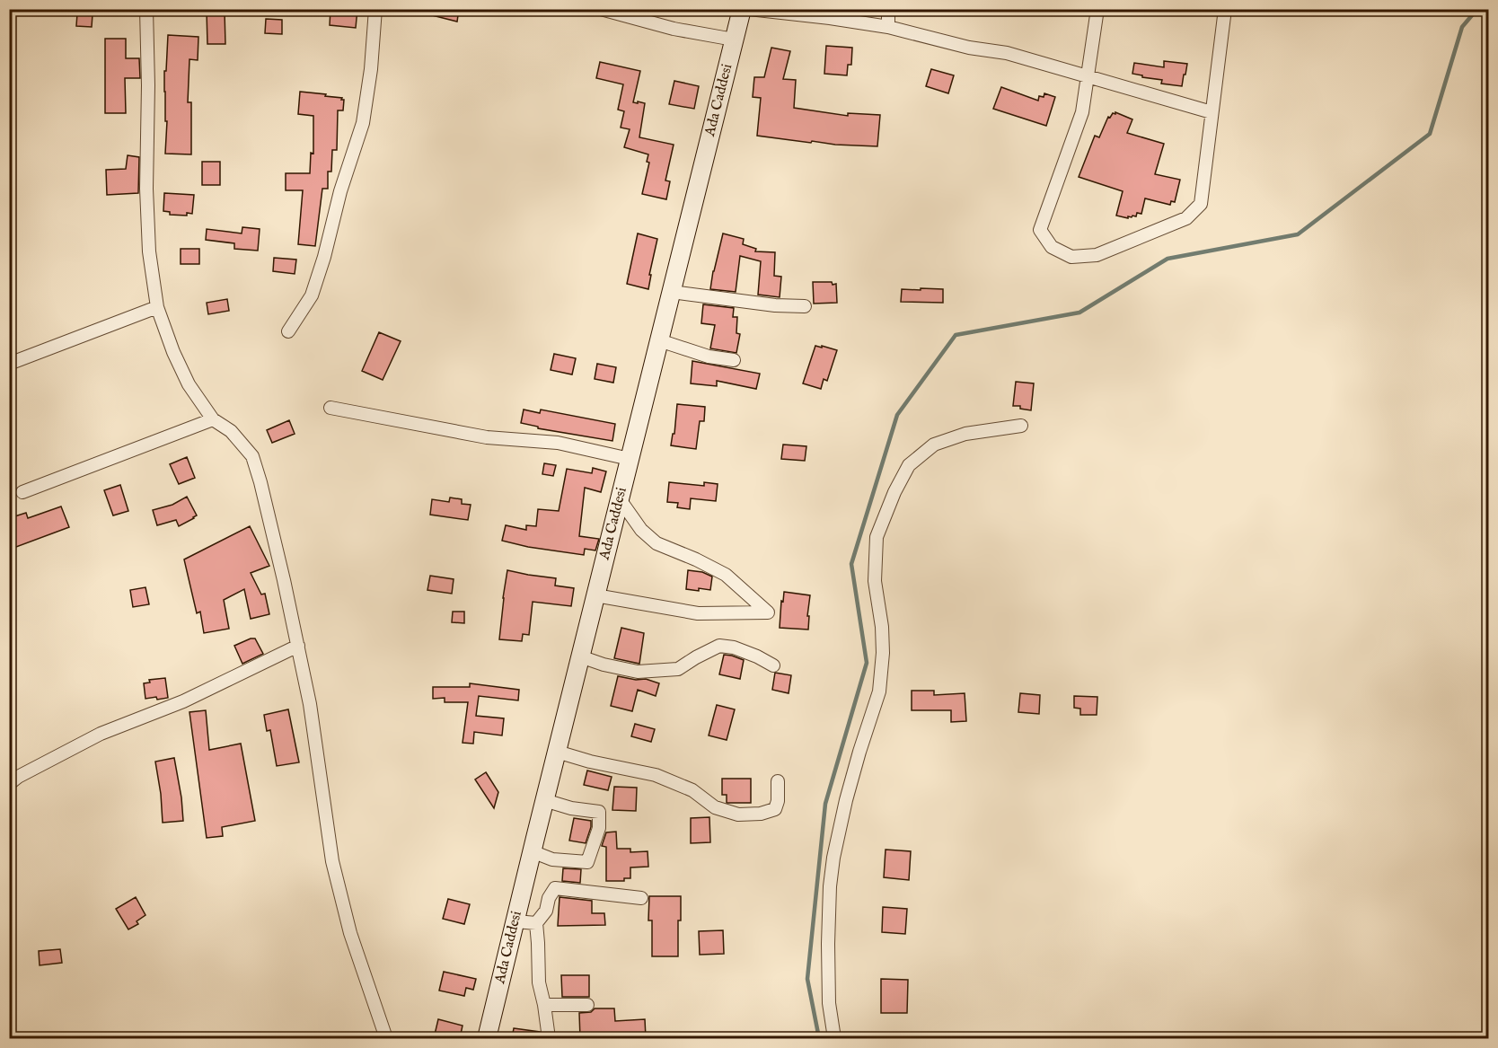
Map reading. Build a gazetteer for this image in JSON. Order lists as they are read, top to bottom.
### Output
{
  "streets": {
    "main road": ["Ada Caddesi"]
  }
}
